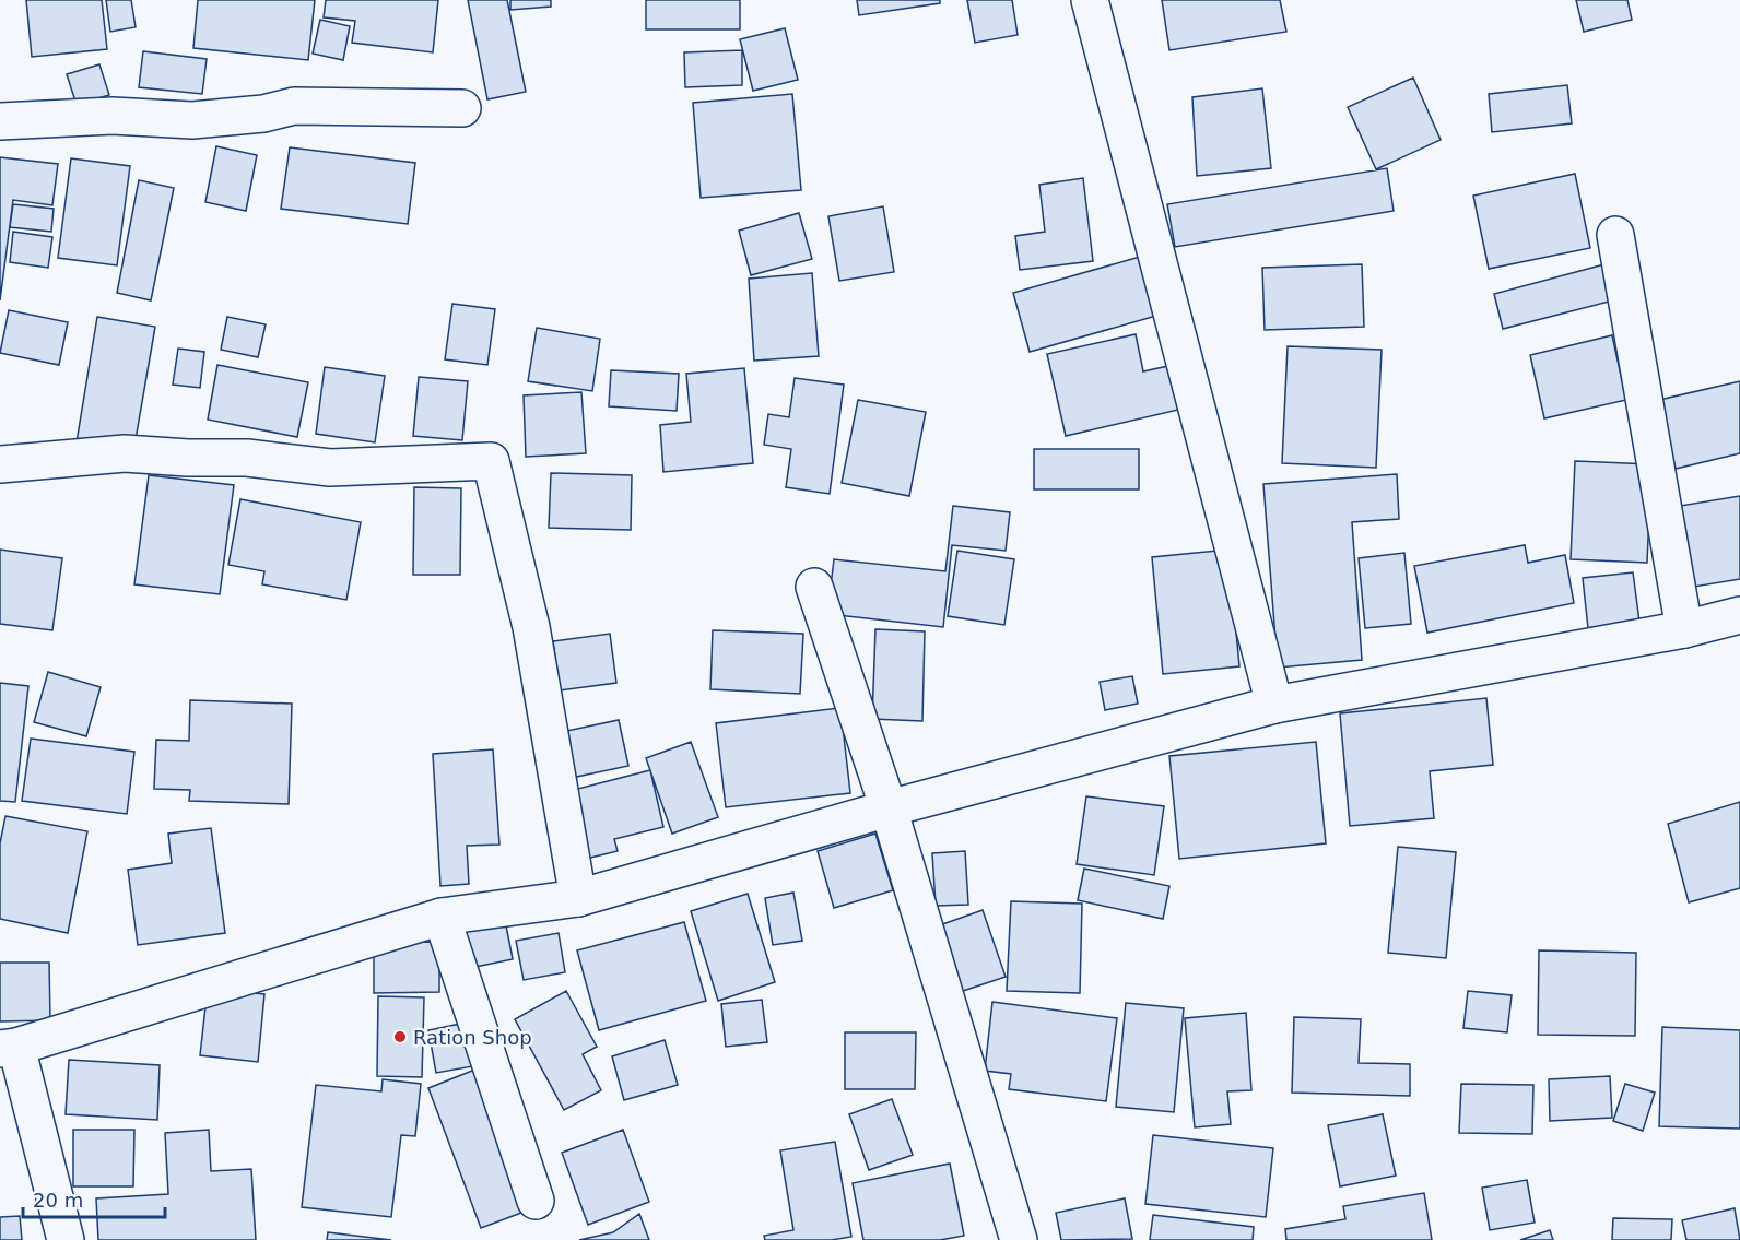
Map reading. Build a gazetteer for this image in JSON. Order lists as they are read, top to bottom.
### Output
{
  "places": ["Ration Shop"],
  "scale_bar": "20 m"
}
